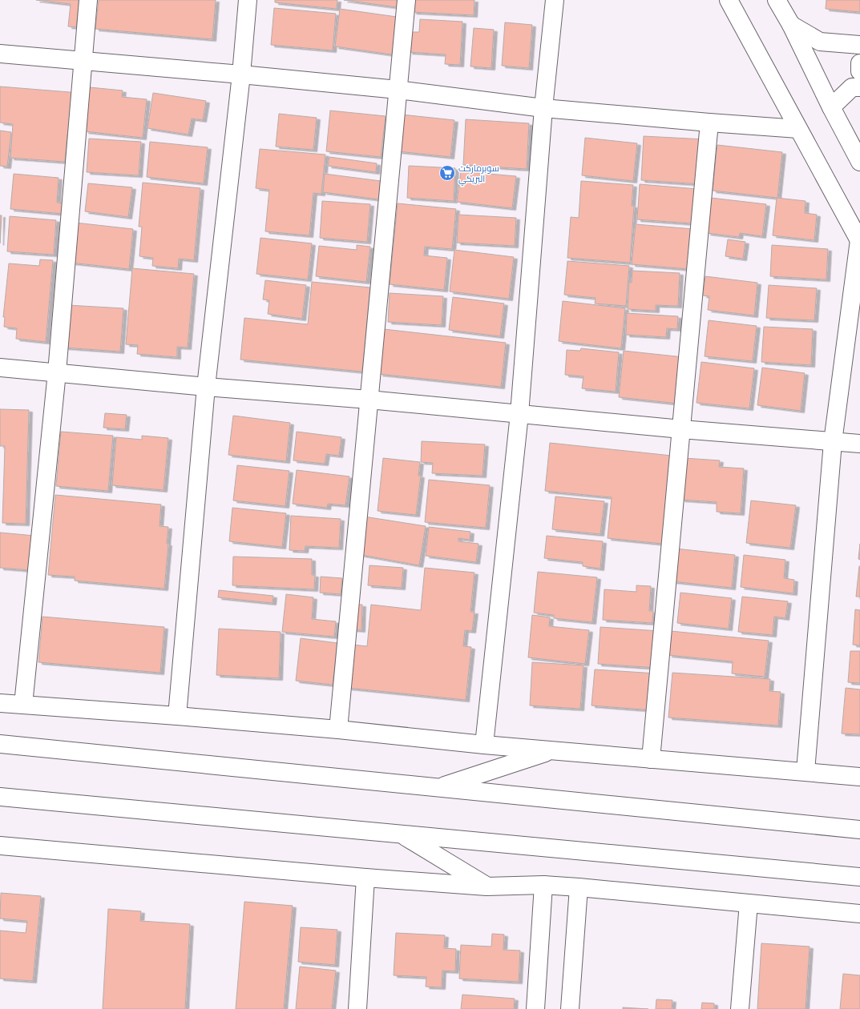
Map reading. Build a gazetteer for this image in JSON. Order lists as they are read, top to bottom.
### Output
{
  "places": {
    "supermarket": ["سوبرماركت البريكي"]
  }
}
